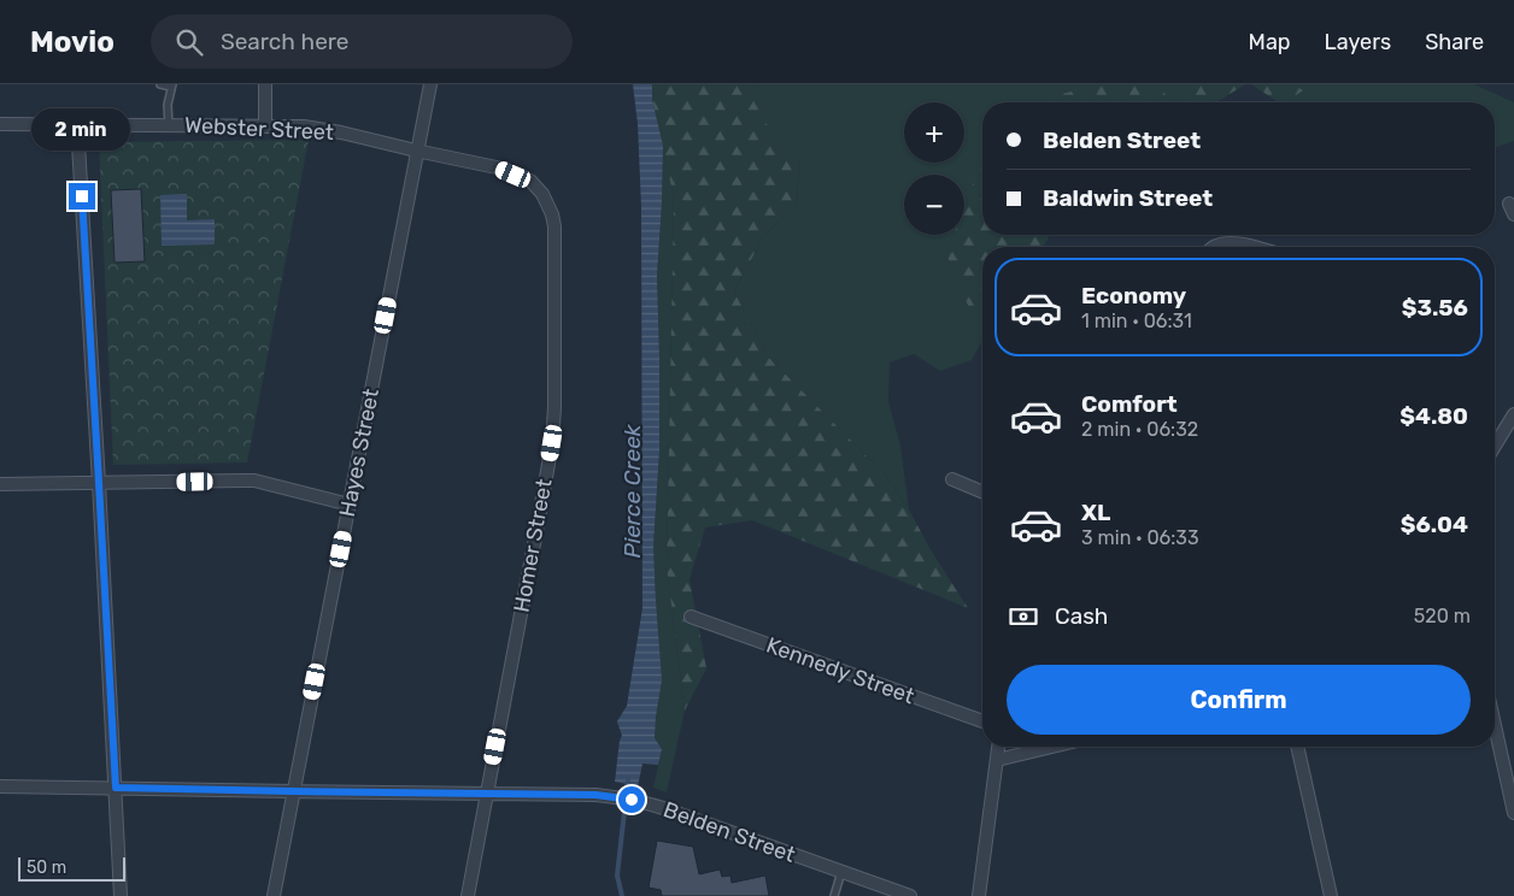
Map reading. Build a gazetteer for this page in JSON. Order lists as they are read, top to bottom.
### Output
{
  "streets": {
    "street": [
      "Webster Street",
      "Hayes Street",
      "Homer Street",
      "Kennedy Street",
      "Belden Street"
    ]
  },
  "crossings": [
    ["Webster Street", "Hayes Street"],
    ["Webster Street", "Homer Street"],
    ["Hayes Street", "Belden Street"],
    ["Homer Street", "Belden Street"]
  ],
  "water": ["Pierce Creek"],
  "scale_bar": "50 m",
  "page": {
    "header": "Movio",
    "search": "Search here",
    "nav": ["Map", "Layers", "Share"],
    "map_buttons": ["+", "−"],
    "banner": ["Belden Street", "Baldwin Street"],
    "bubble": "2 min",
    "list": [
      {
        "name": "Economy",
        "note": "1 min · 06:31",
        "value": "$3.56"
      },
      {
        "name": "Comfort",
        "note": "2 min · 06:32",
        "value": "$4.80"
      },
      {
        "name": "XL",
        "note": "3 min · 06:33",
        "value": "$6.04"
      }
    ],
    "pay": ["Cash", "520 m"],
    "buttons": "Confirm",
    "scale": "50 m"
  }
}
